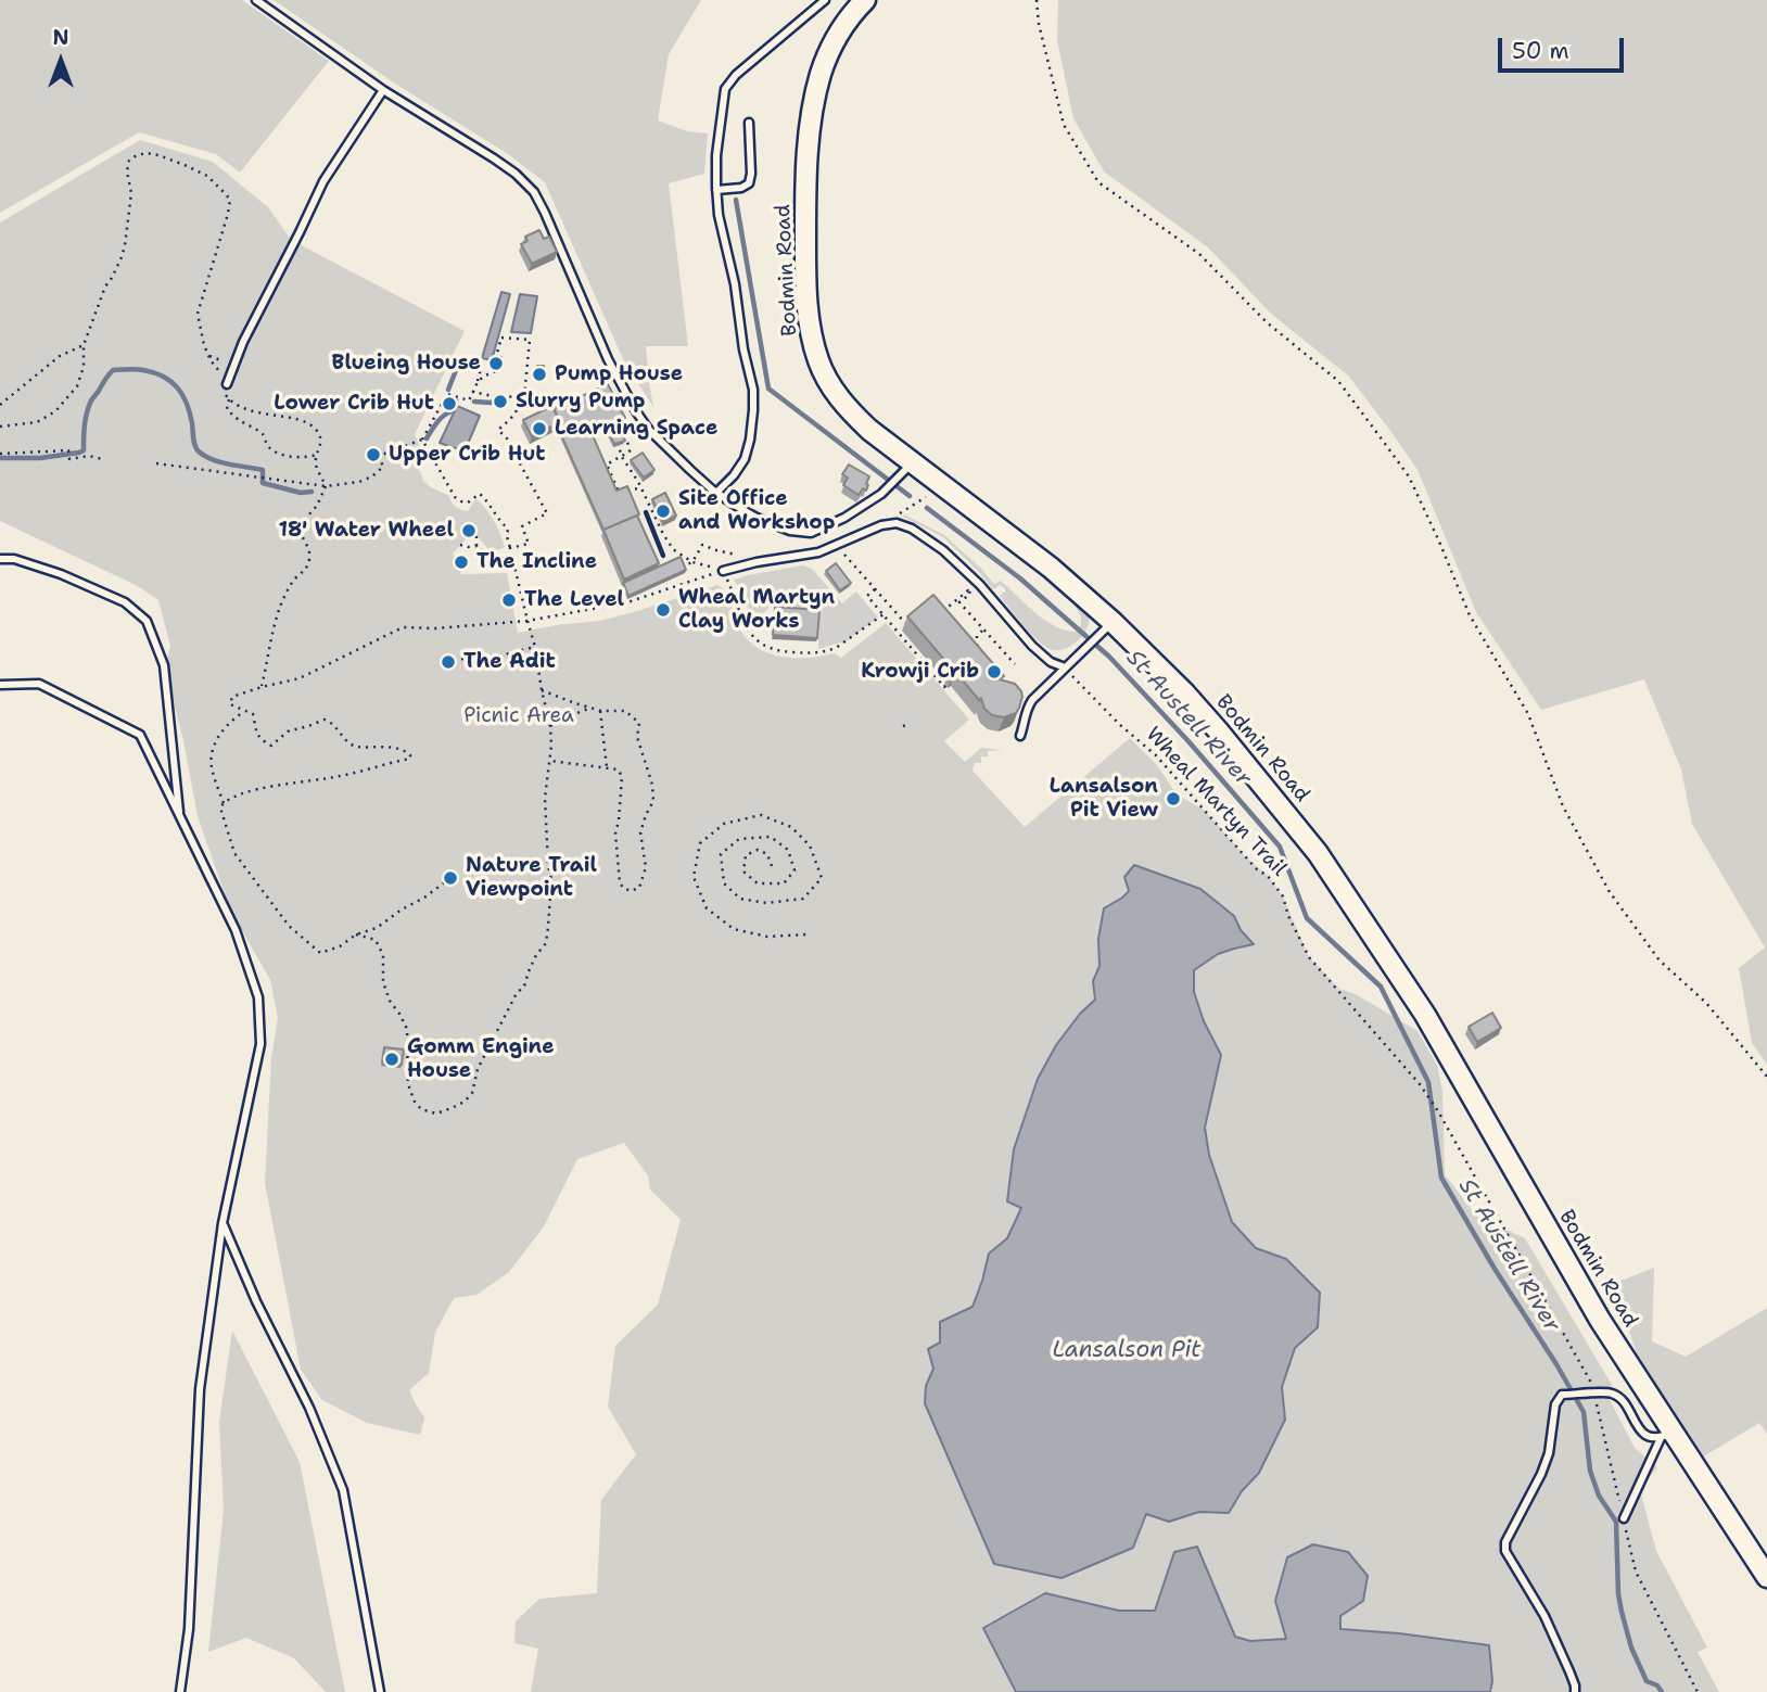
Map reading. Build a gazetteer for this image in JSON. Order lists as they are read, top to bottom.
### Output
{
  "streets": {
    "main road": ["Bodmin Road"],
    "path": ["Wheal Martyn Trail"]
  },
  "water": ["St Austell River", "Lansalson Pit"],
  "parks": ["Picnic Area"],
  "places": [
    "Blueing House",
    "Pump House",
    "Slurry Pump",
    "Lower Crib Hut",
    "Learning Space",
    "Upper Crib Hut",
    "Site Office and Workshop",
    "18' Water Wheel",
    "The Incline",
    "The Level",
    "Wheal Martyn Clay Works",
    "The Adit",
    "Krowji Crib",
    "Lansalson Pit View",
    "Nature Trail Viewpoint",
    "Gomm Engine House"
  ],
  "scale_bar": "50 m",
  "north": "top"
}
